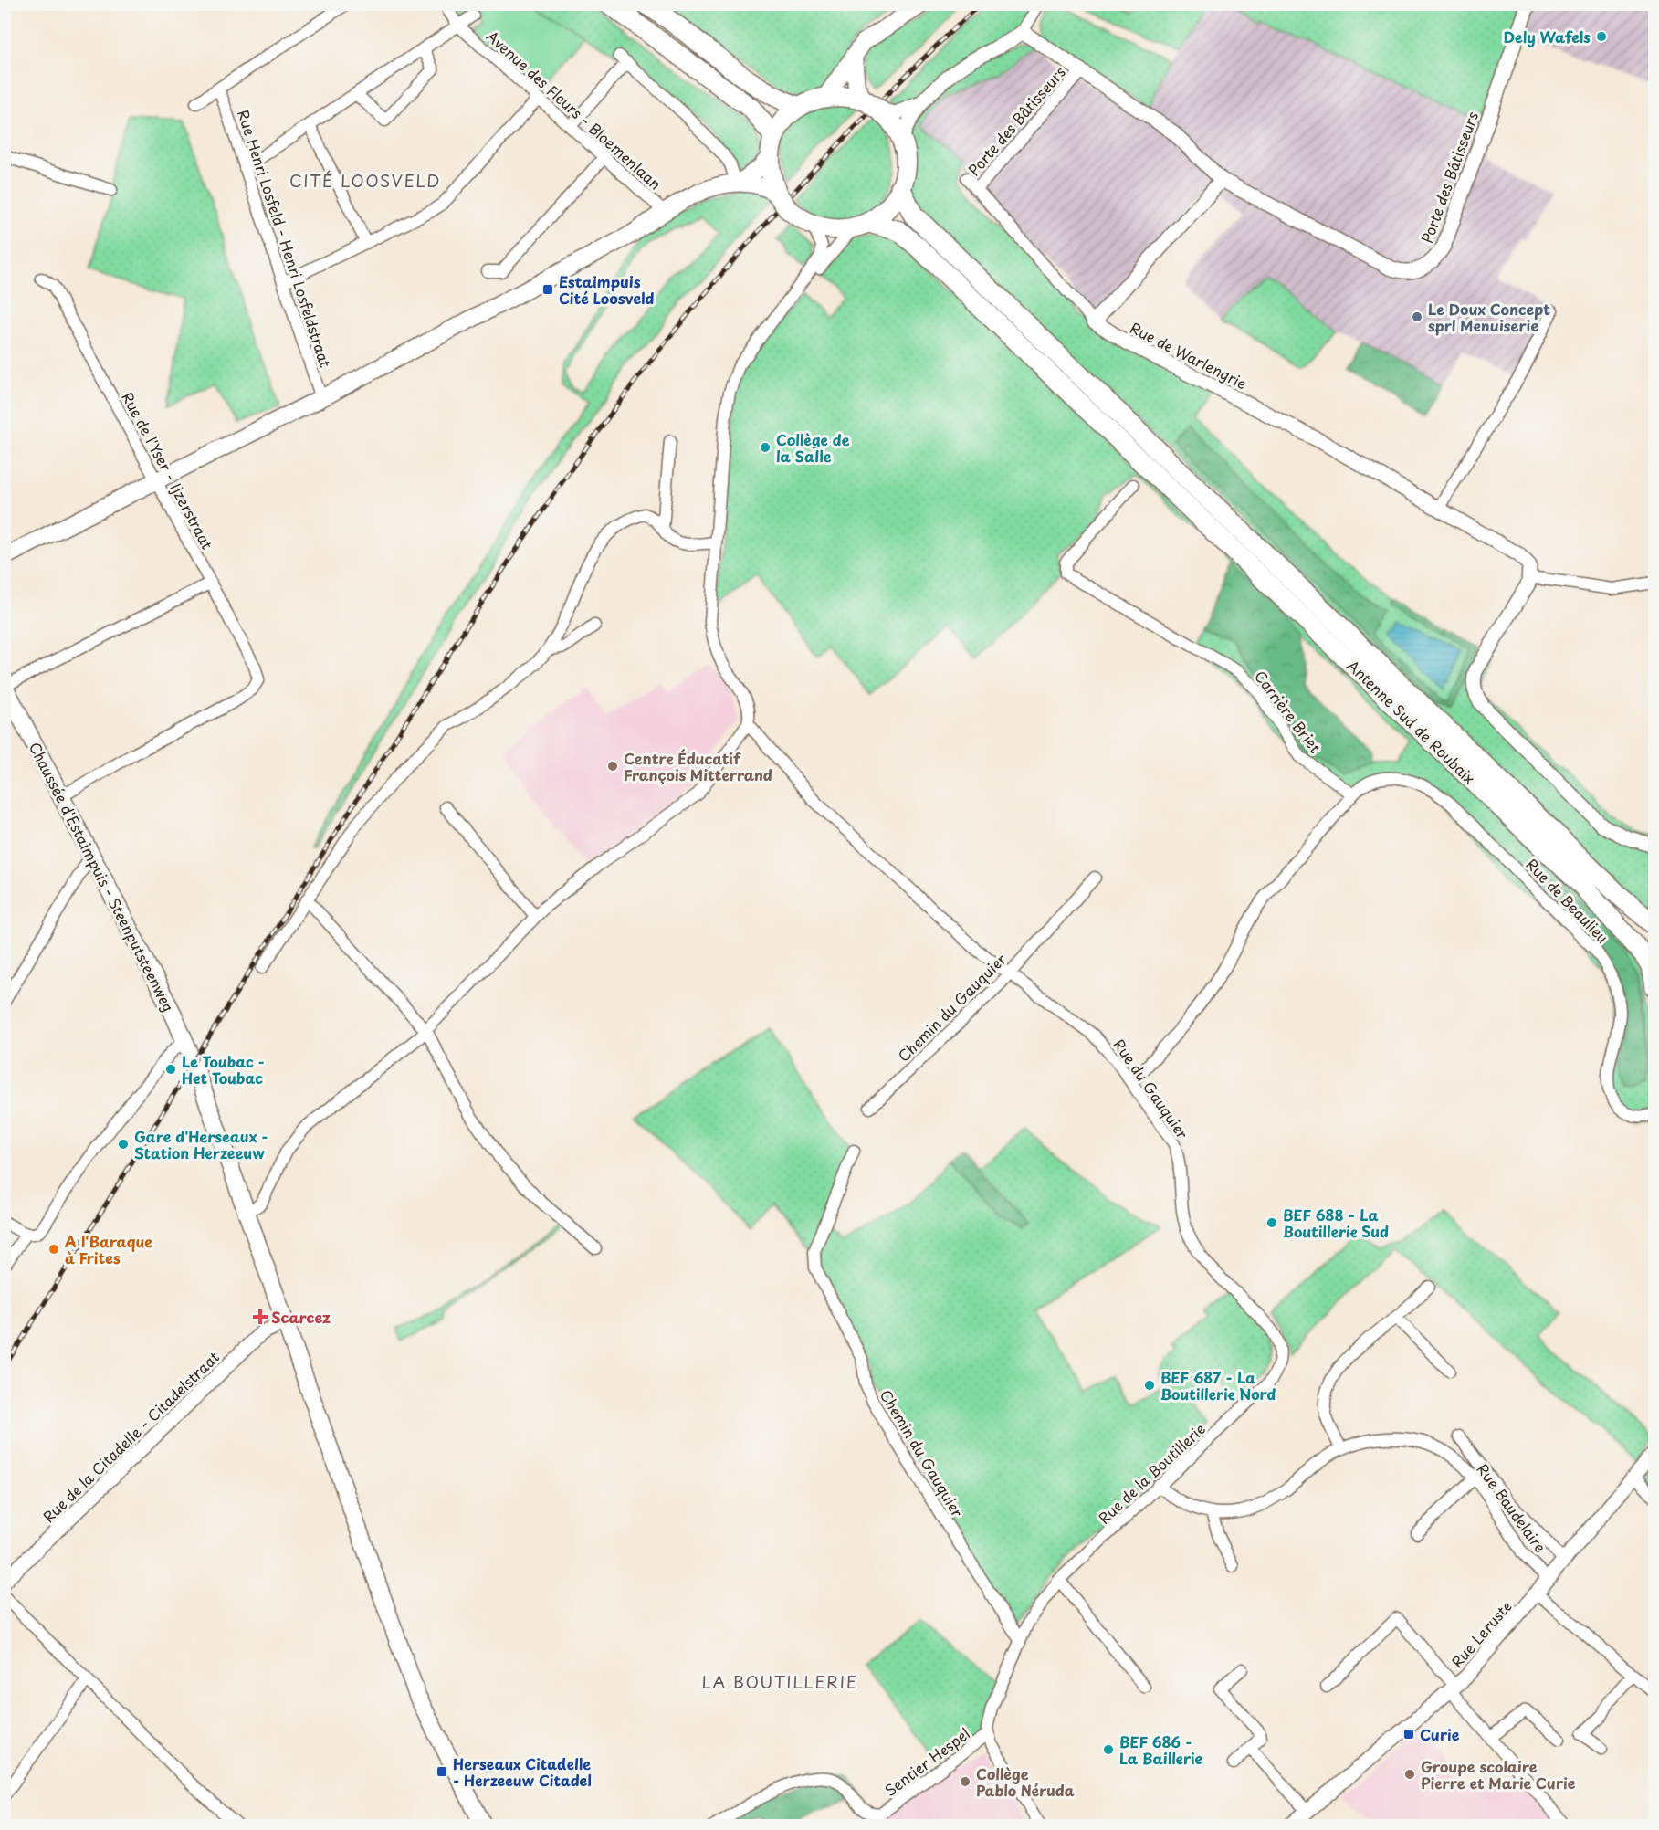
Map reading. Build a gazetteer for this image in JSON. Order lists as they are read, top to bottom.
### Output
{
  "streets": {
    "highway": ["Antenne Sud de Roubaix"],
    "main road": ["Chaussée d'Estaimpuis - Steenputsteenweg"],
    "street": [
      "Avenue des Fleurs - Bloemenlaan",
      "Porte des Bâtisseurs",
      "Rue Henri Losfeld - Henri Losfeldstraat",
      "Rue de Warlengrie",
      "Rue de l'Yser - Ijzerstraat",
      "Carrière Briet",
      "Rue de Beaulieu",
      "Chemin du Gauquier",
      "Rue du Gauquier",
      "Rue de la Citadelle - Citadelstraat",
      "Rue de la Boutillerie",
      "Rue Baudelaire",
      "Rue Leruste",
      "Sentier Hespel"
    ]
  },
  "crossings": [
    ["Porte des Bâtisseurs", "Rue de Warlengrie"],
    ["Rue de l'Yser - Ijzerstraat", "Chaussée d'Estaimpuis - Steenputsteenweg"],
    ["Carrière Briet", "Rue de Beaulieu"],
    ["Chaussée d'Estaimpuis - Steenputsteenweg", "Rue de la Citadelle - Citadelstraat"],
    ["Chemin du Gauquier", "Rue du Gauquier"],
    ["Chemin du Gauquier", "Rue de la Boutillerie"],
    ["Rue du Gauquier", "Rue de la Boutillerie"],
    ["Rue de la Boutillerie", "Rue Baudelaire"],
    ["Rue de la Boutillerie", "Sentier Hespel"],
    ["Rue Baudelaire", "Rue Leruste"]
  ],
  "districts": ["CITÉ LOOSVELD", "LA BOUTILLERIE"],
  "places": {
    "other": [
      "Dely Wafels",
      "Le Doux Concept sprl Menuiserie",
      "Collège de la Salle",
      "Centre Éducatif François Mitterrand",
      "Le Toubac - Het Toubac",
      "Gare d'Herseaux - Station Herzeeuw",
      "BEF 688 - La Boutillerie Sud",
      "A l'Baraque à Frites",
      "BEF 687 - La Boutillerie Nord",
      "BEF 686 - La Baillerie",
      "Groupe scolaire Pierre et Marie Curie",
      "Collège Pablo Néruda"
    ],
    "transit": ["Estaimpuis Cité Loosveld", "Curie", "Herseaux Citadelle - Herzeeuw Citadel"],
    "health": ["Scarcez"]
  }
}
